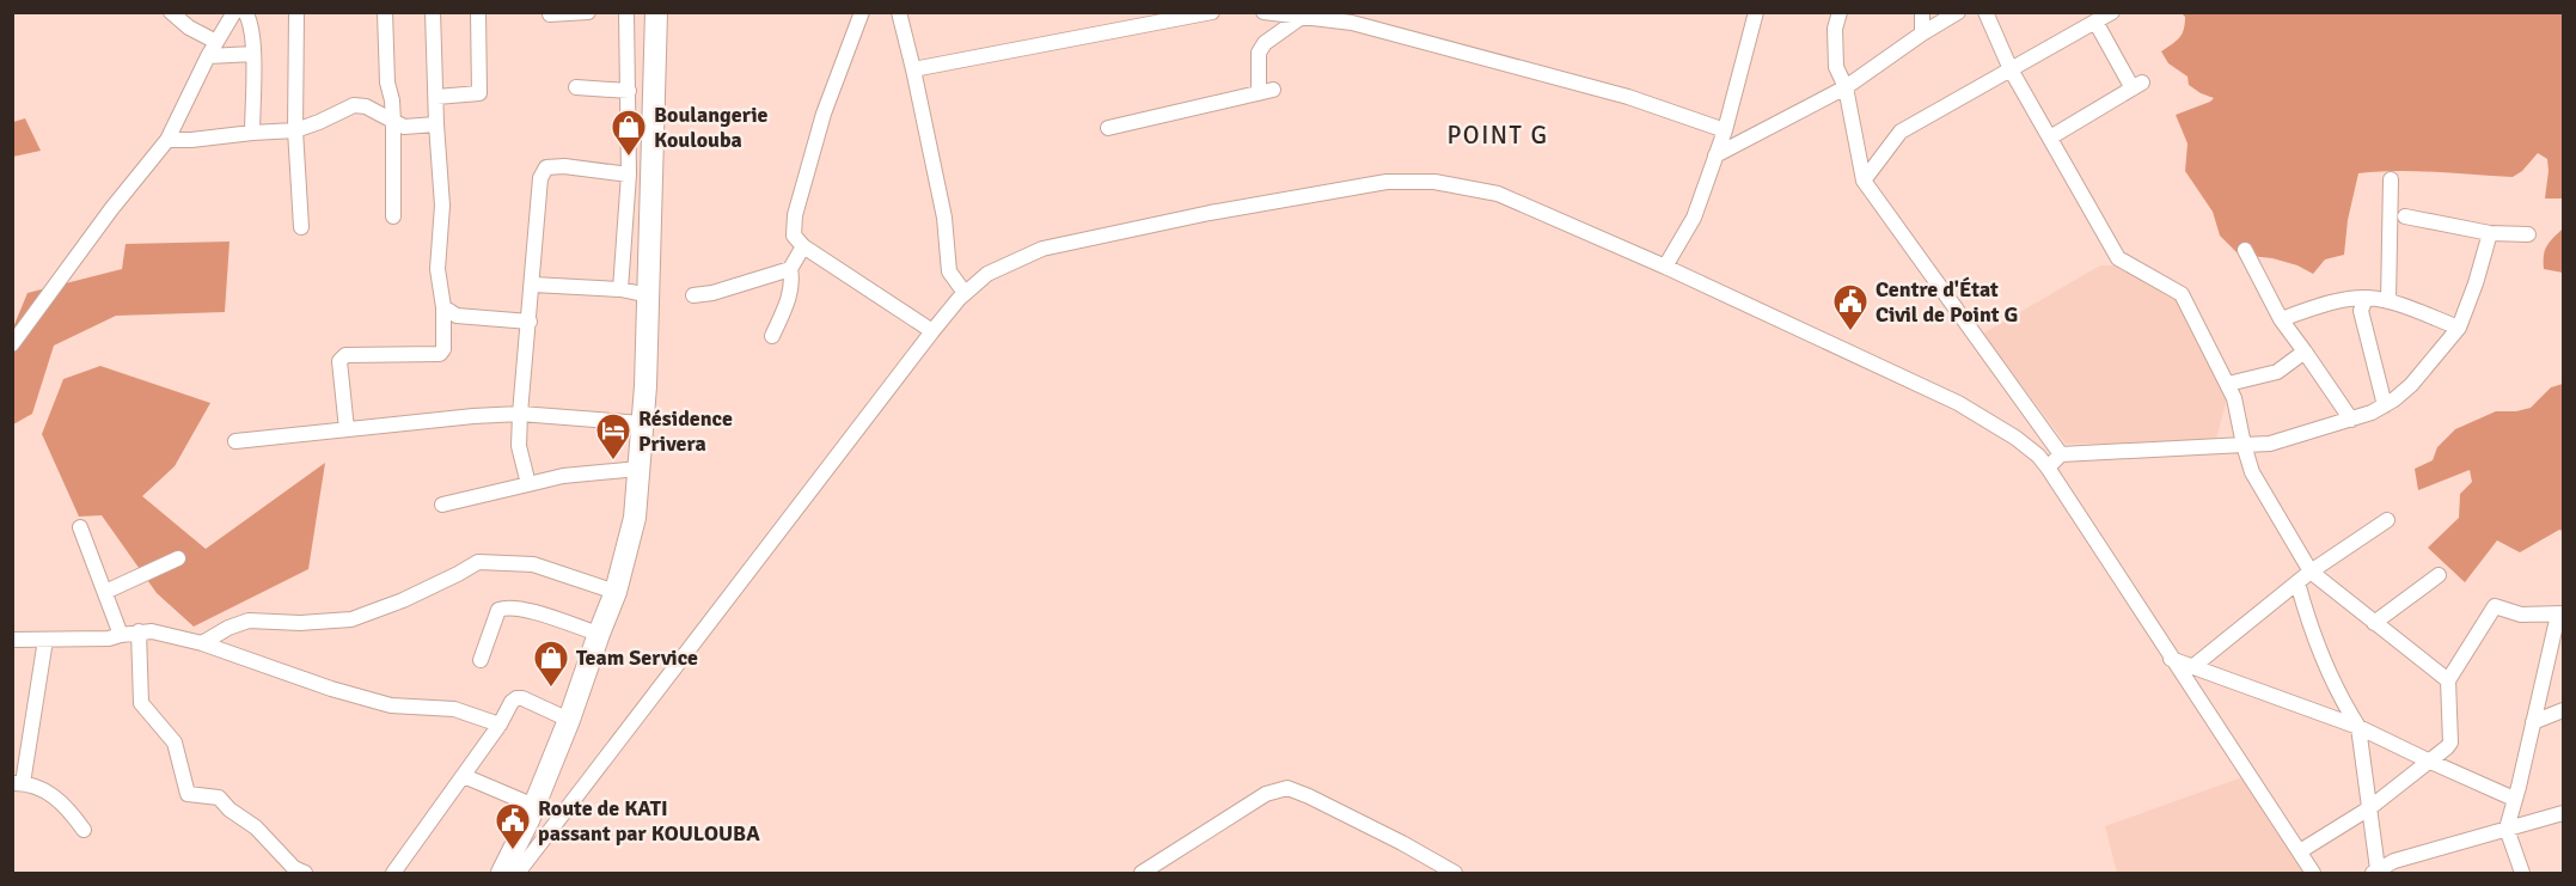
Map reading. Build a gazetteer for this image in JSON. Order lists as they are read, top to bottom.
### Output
{
  "districts": ["POINT G"],
  "places": {
    "shop": ["Boulangerie Koulouba", "Team Service"],
    "public building": ["Centre d'État Civil de Point G", "Route de KATI passant par KOULOUBA"],
    "hotel": ["Résidence Privera"]
  }
}
